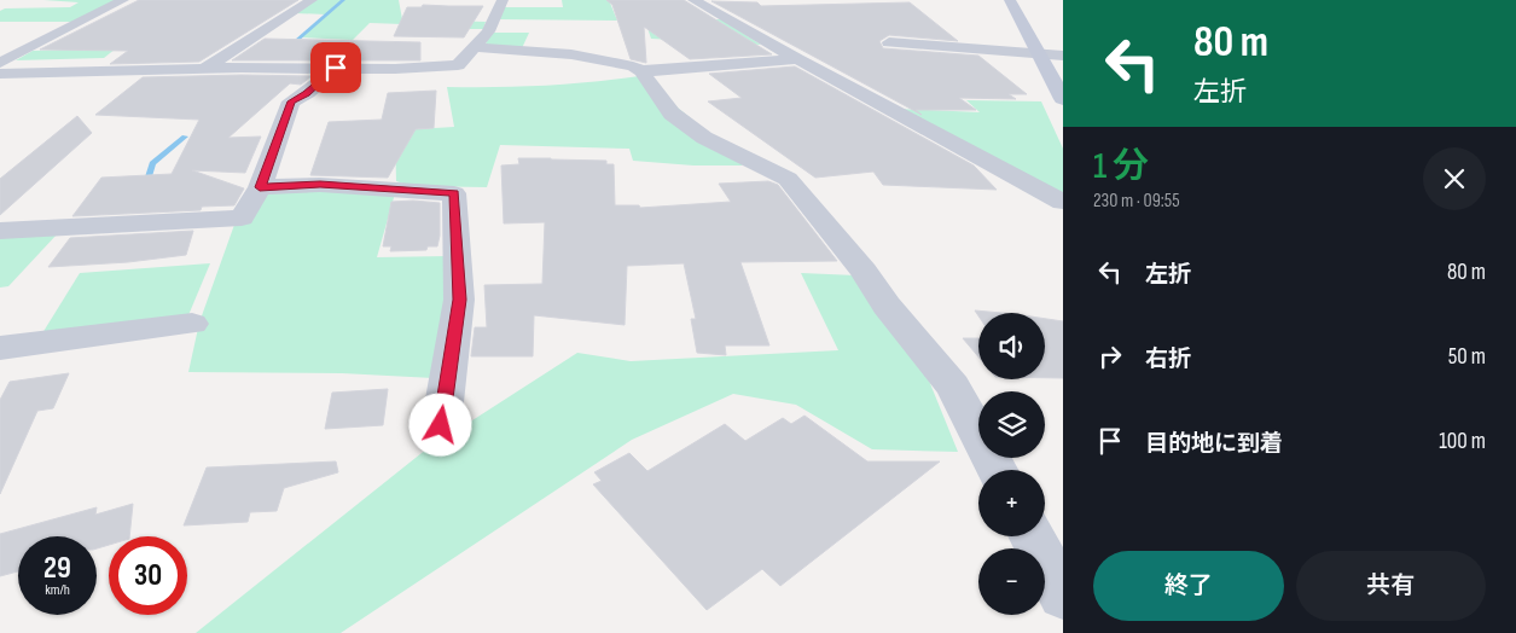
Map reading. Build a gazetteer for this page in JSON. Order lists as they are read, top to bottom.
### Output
{
  "page": {
    "turn": ["80 m", "左折"],
    "heading": ["1 分", "230 m · 09:55"],
    "list": [
      {
        "name": "左折",
        "value": "80 m"
      },
      {
        "name": "右折",
        "value": "50 m"
      },
      {
        "name": "目的地に到着",
        "value": "100 m"
      }
    ],
    "map_buttons": ["+", "−"],
    "speed": "29 km/h",
    "limit": "30",
    "buttons": ["終了", "共有"]
  }
}
